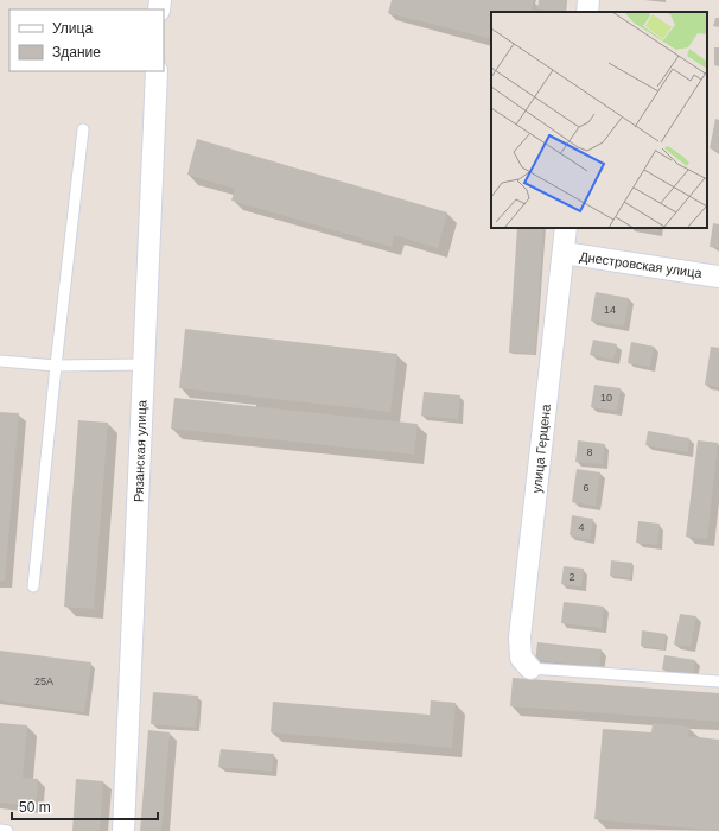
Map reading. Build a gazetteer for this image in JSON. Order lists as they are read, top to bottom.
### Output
{
  "streets": {
    "street": ["Днестровская улица", "улица Герцена", "Рязанская улица"]
  },
  "crossings": [
    ["Днестровская улица", "улица Герцена"]
  ],
  "house_numbers": [
    "14",
    "10",
    "8",
    "6",
    "4",
    "2",
    "25А"
  ],
  "legend": ["Улица", "Здание"],
  "scale_bar": "50 m"
}
